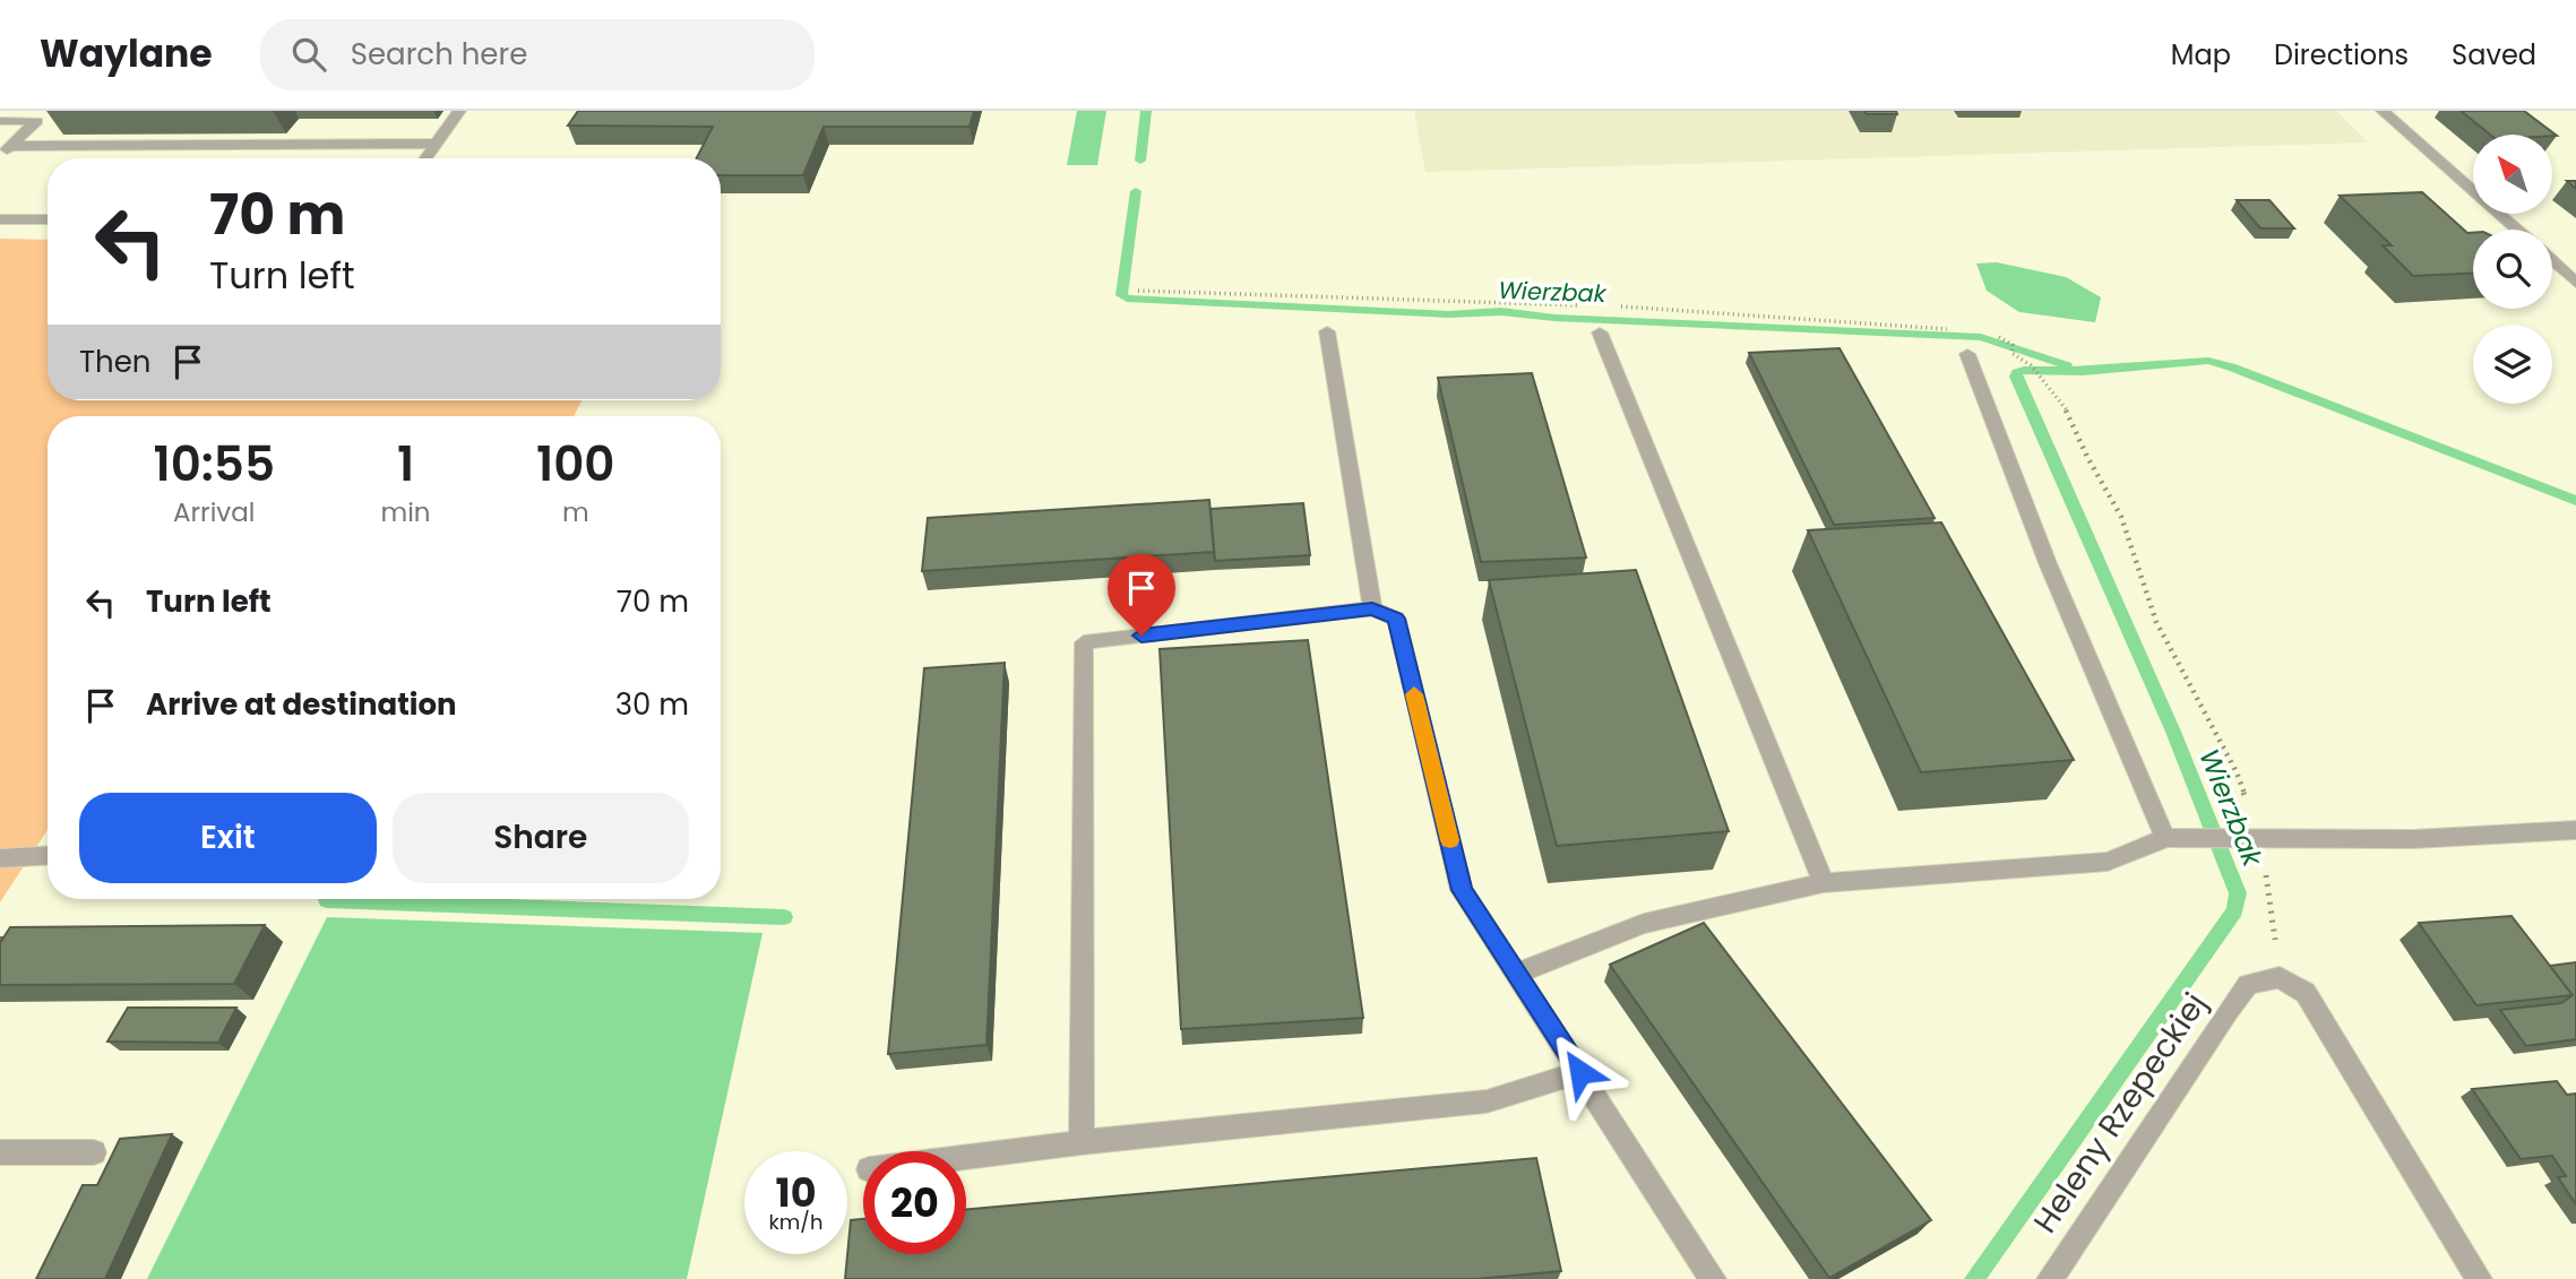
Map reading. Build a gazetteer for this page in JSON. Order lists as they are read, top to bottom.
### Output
{
  "streets": {
    "street": ["Heleny Rzepeckiej"]
  },
  "water": ["Wierzbak"],
  "north": "top left",
  "page": {
    "header": "Waylane",
    "search": "Search here",
    "nav": ["Map", "Directions", "Saved"],
    "turn": ["70 m", "Turn left"],
    "then": "Then",
    "eta": [
      "10:55",
      "Arrival",
      "1",
      "min",
      "100",
      "m"
    ],
    "list": [
      {
        "name": "Turn left",
        "value": "70 m"
      },
      {
        "name": "Arrive at destination",
        "value": "30 m"
      }
    ],
    "buttons": ["Exit", "Share"],
    "speed": "10 km/h",
    "limit": "20"
  }
}
